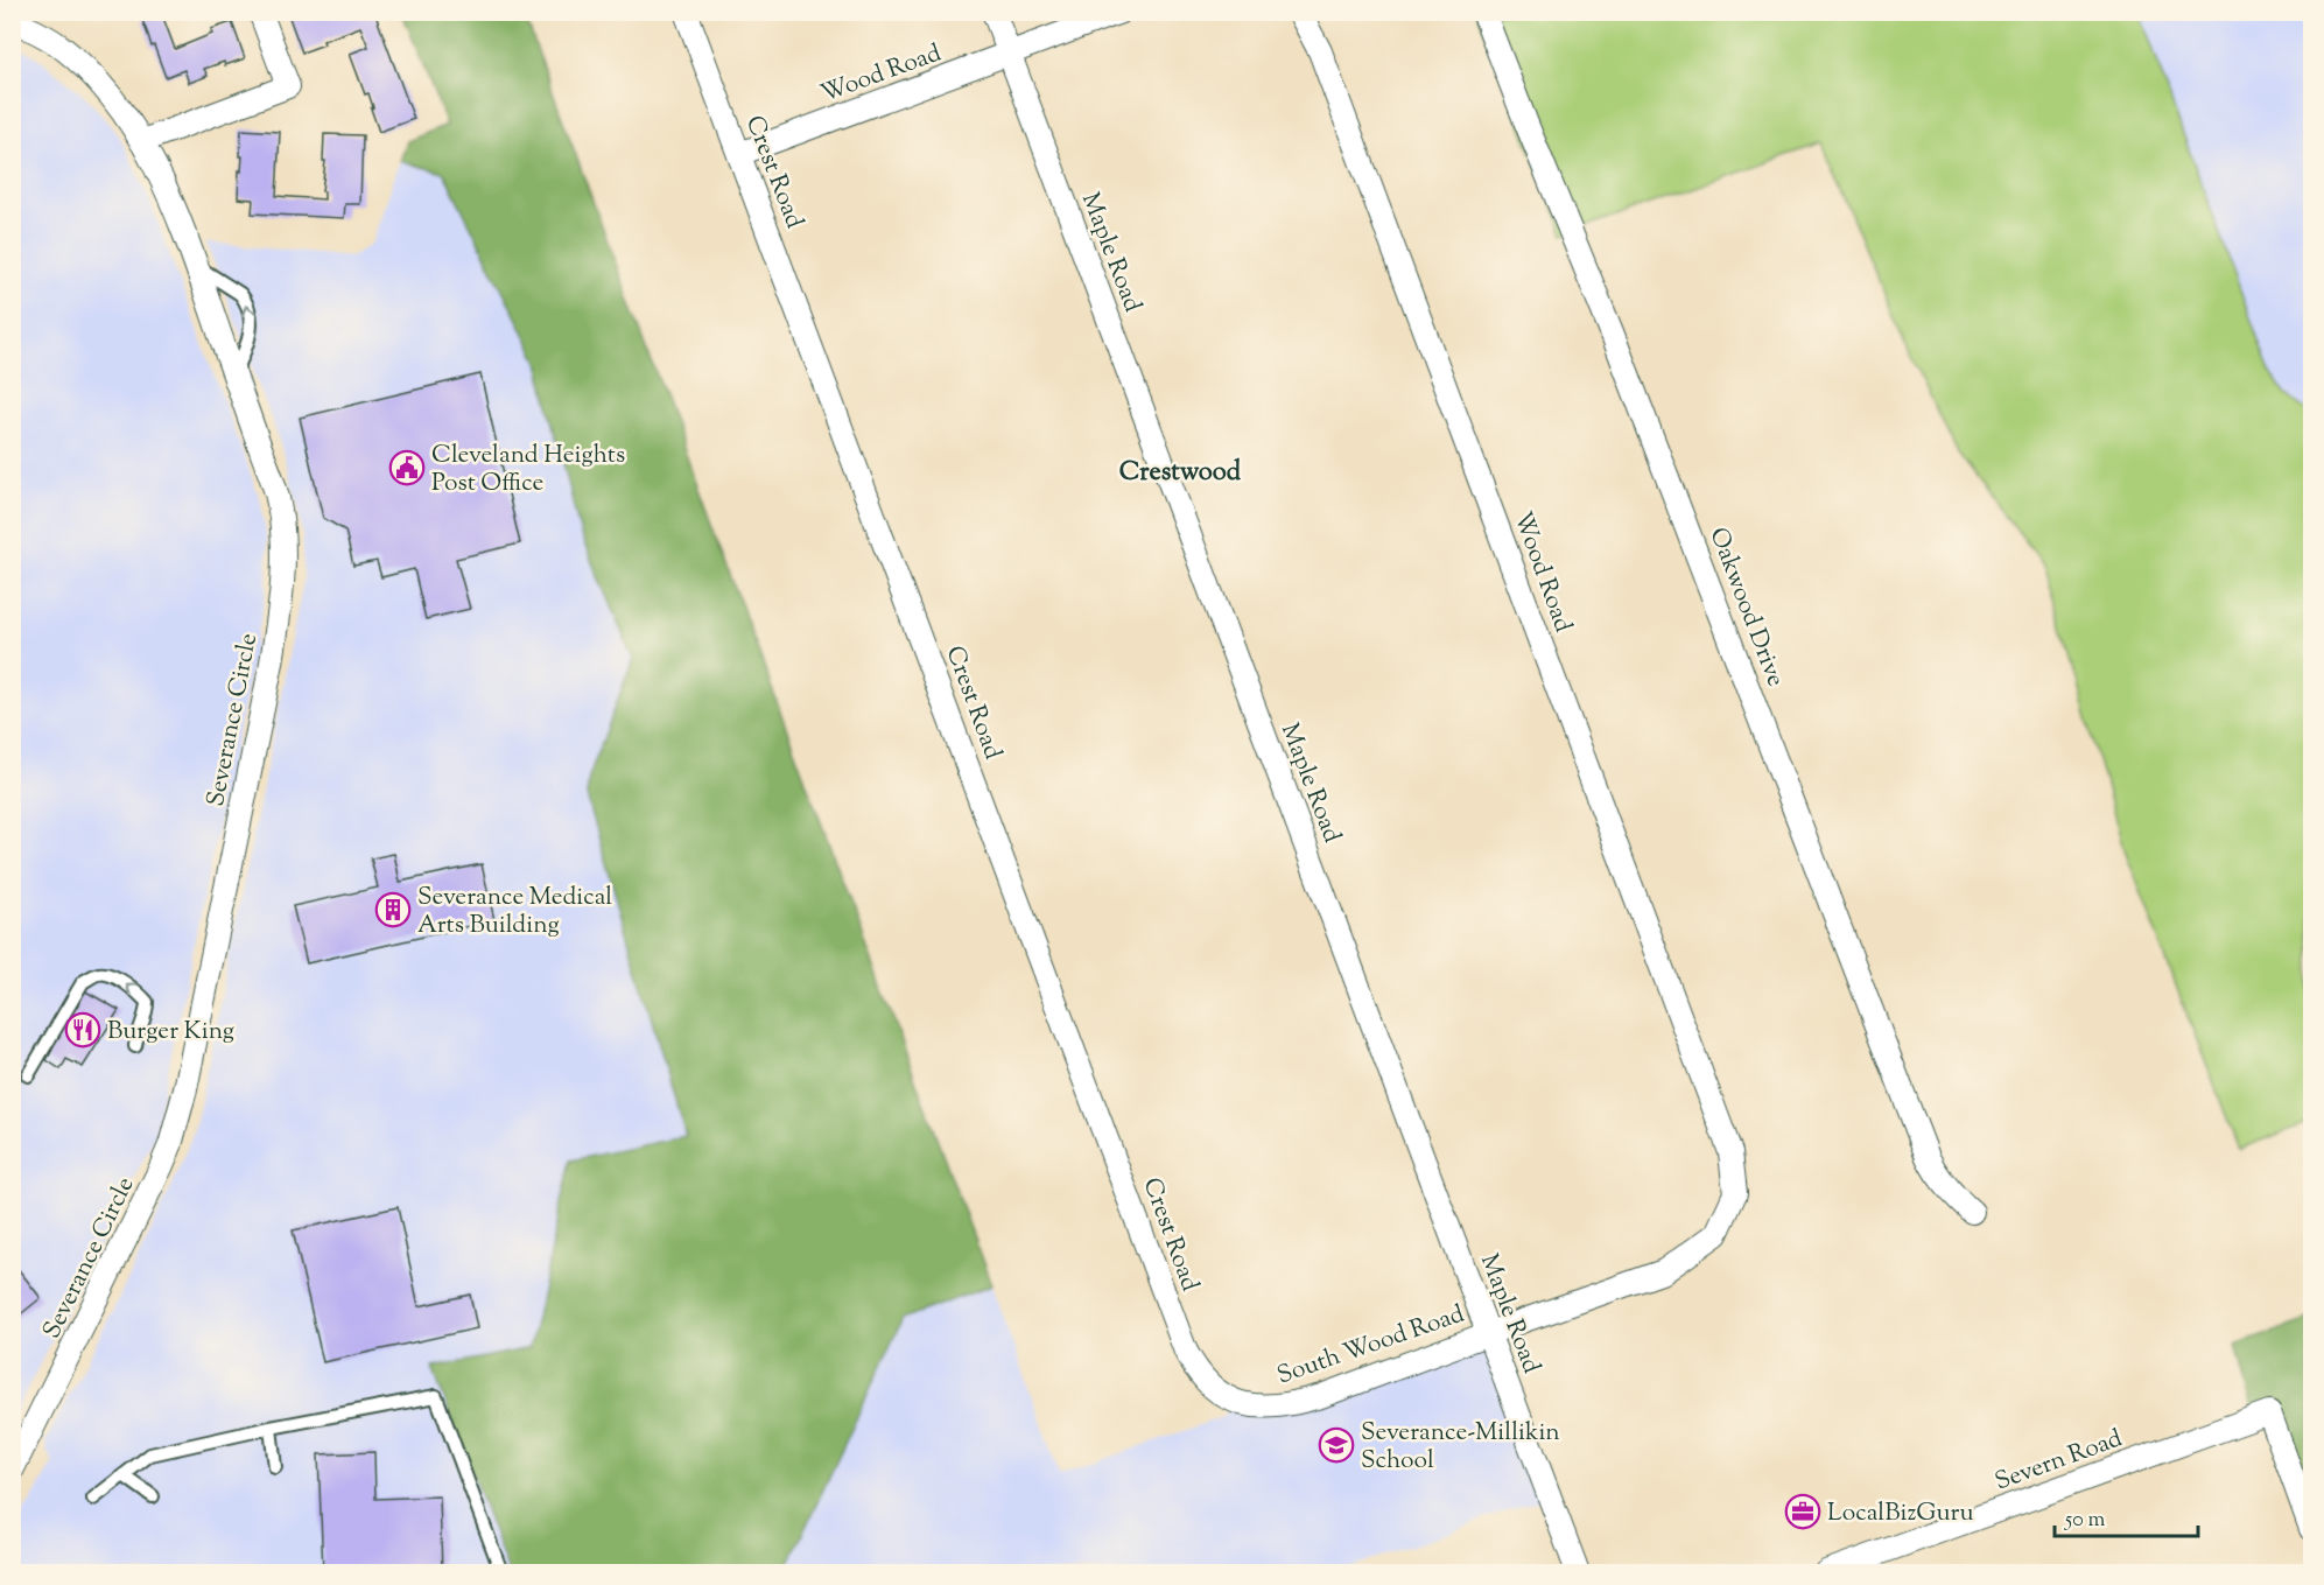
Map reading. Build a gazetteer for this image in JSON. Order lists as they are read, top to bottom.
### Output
{
  "streets": {
    "street": [
      "Wood Road",
      "Crest Road",
      "Maple Road",
      "Oakwood Drive",
      "Severance Circle",
      "South Wood Road",
      "Severn Road"
    ]
  },
  "crossings": [
    ["Wood Road", "Crest Road"],
    ["Wood Road", "Maple Road"],
    ["Wood Road", "South Wood Road"],
    ["Crest Road", "South Wood Road"],
    ["Maple Road", "South Wood Road"]
  ],
  "districts": ["Crestwood"],
  "places": {
    "public building": ["Cleveland Heights Post Office"],
    "building": ["Severance Medical Arts Building"],
    "restaurant": ["Burger King"],
    "school or university": ["Severance-Millikin School"],
    "office": ["LocalBizGuru"]
  },
  "scale_bar": "50 m"
}
